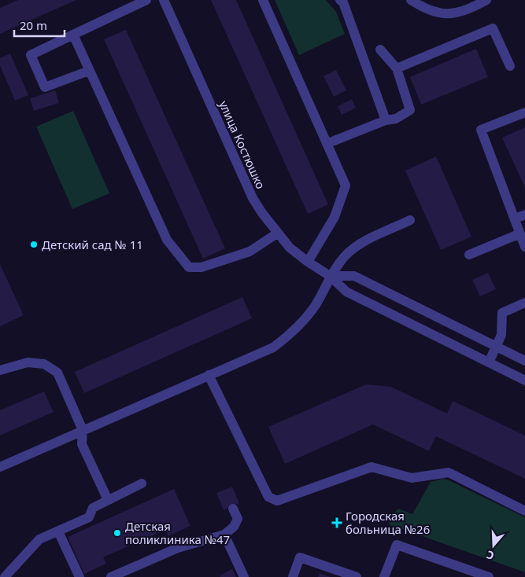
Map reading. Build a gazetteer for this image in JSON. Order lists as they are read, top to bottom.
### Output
{
  "streets": {
    "street": ["улица Костюшко"]
  },
  "places": {
    "other": ["Детский сад № 11", "Детская поликлиника №47"],
    "health": ["Городская больница №26"]
  },
  "scale_bar": "20 m",
  "north": "bottom"
}
